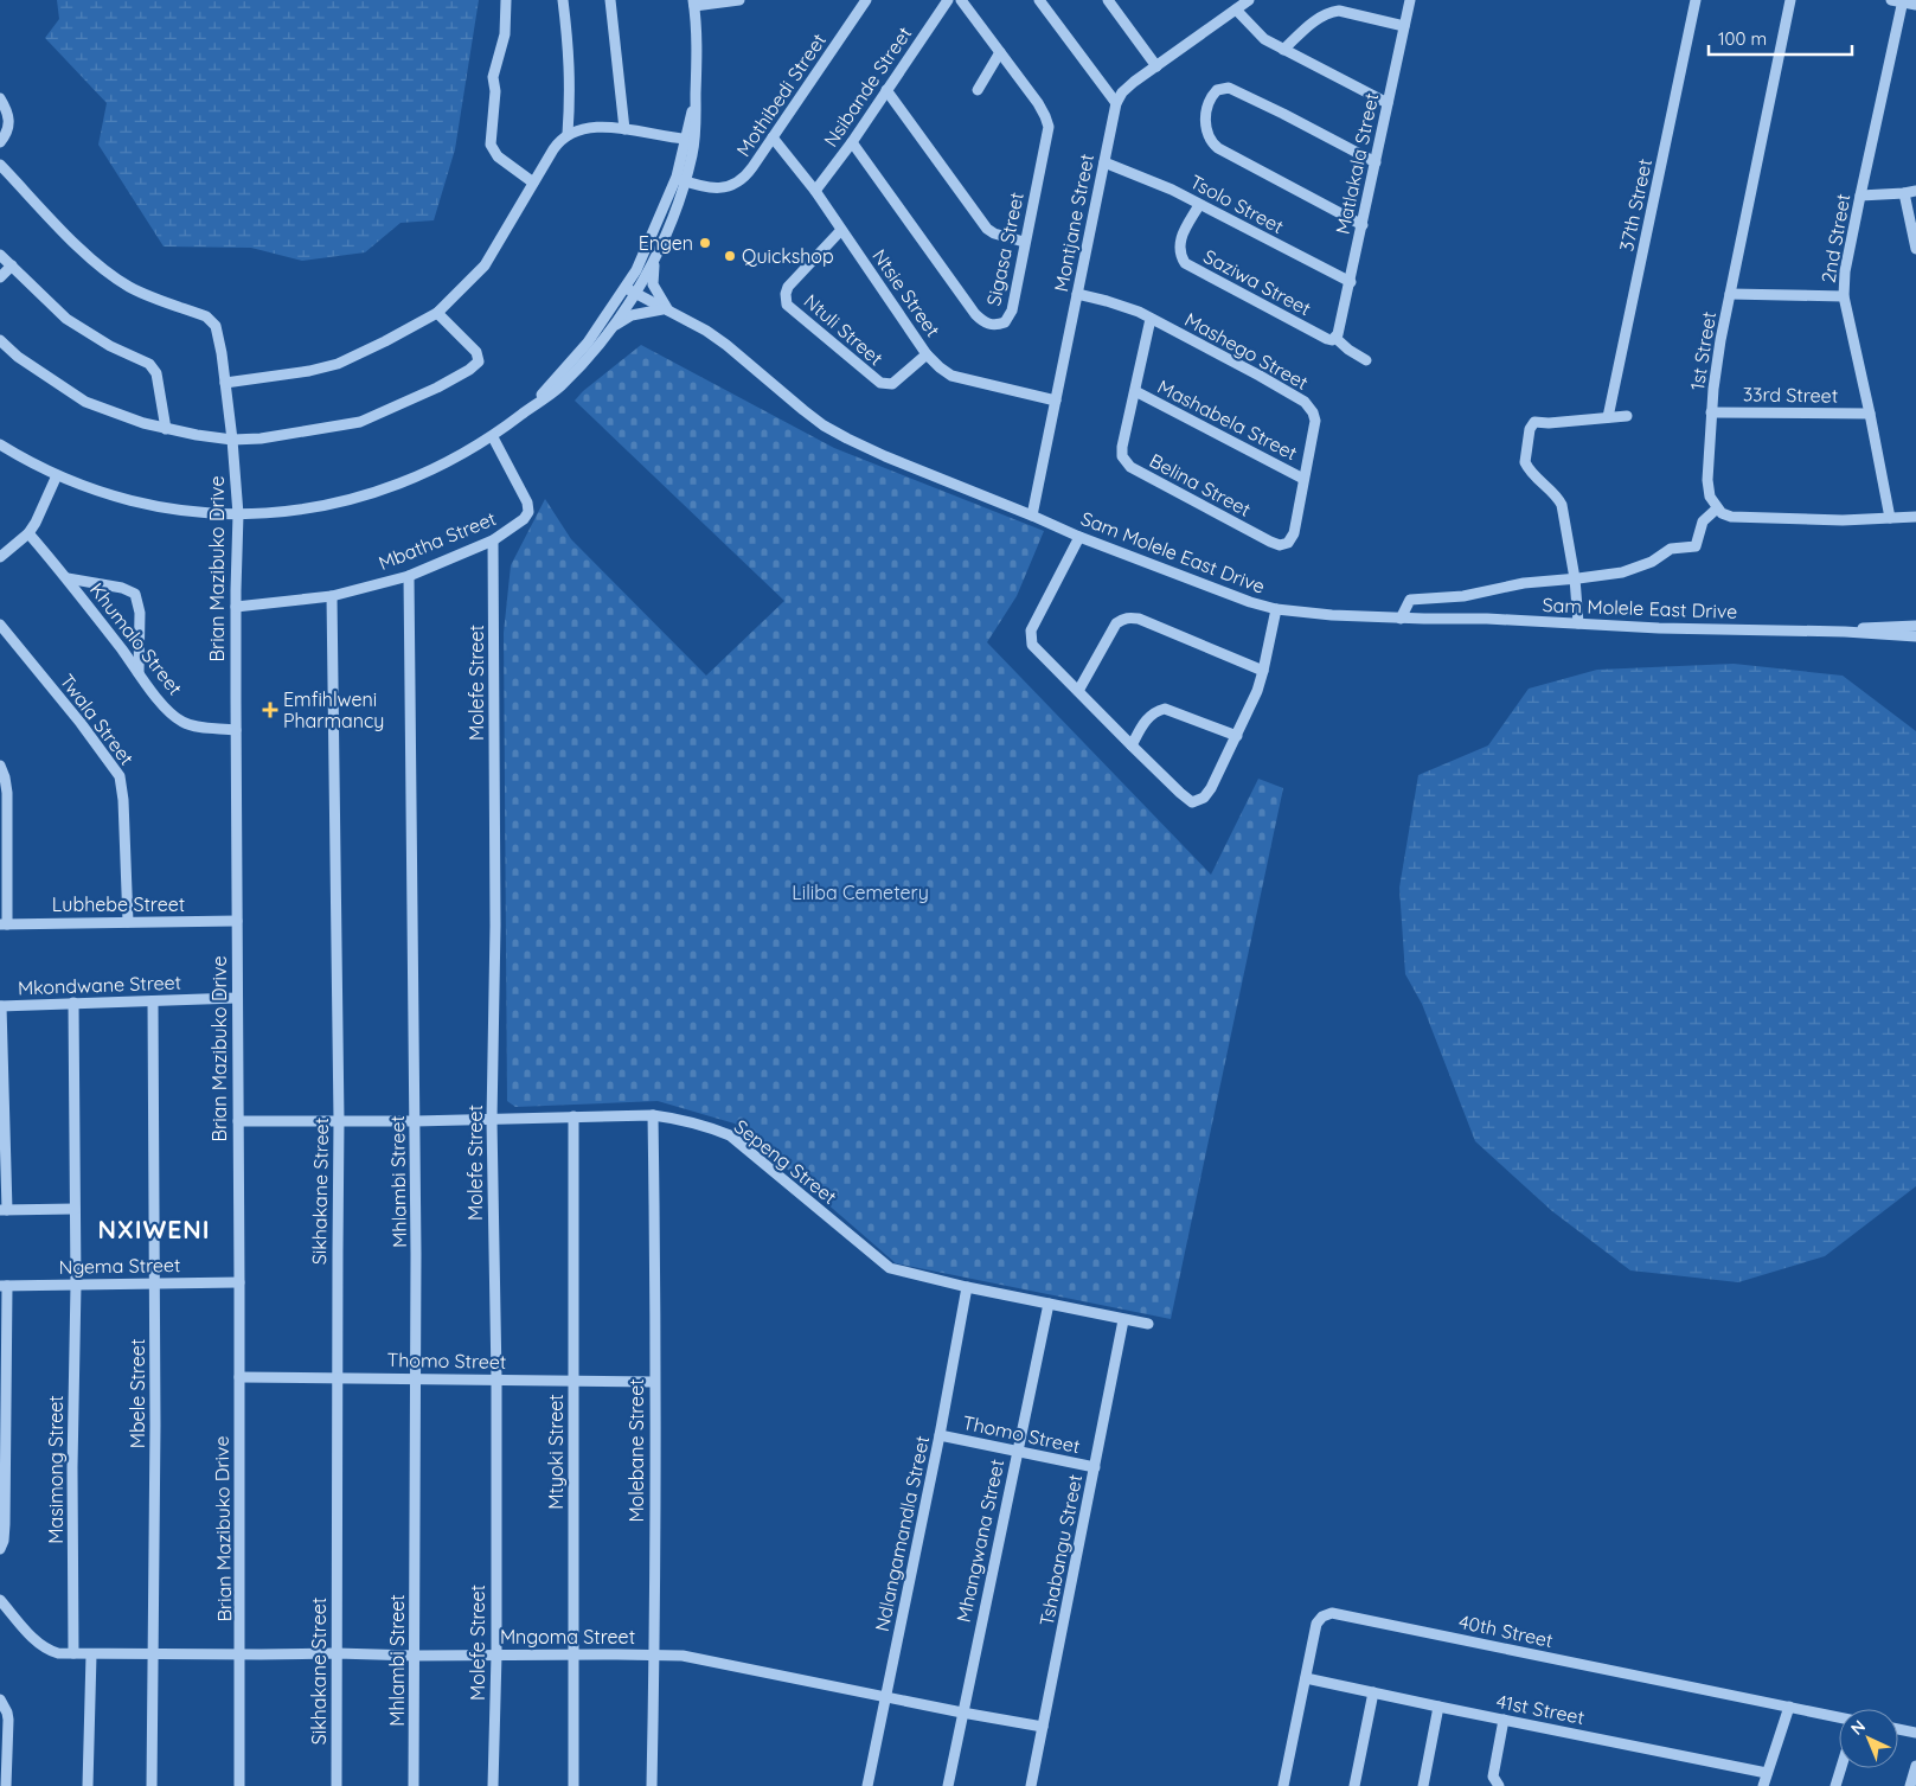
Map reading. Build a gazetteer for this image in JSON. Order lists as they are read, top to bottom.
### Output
{
  "streets": {
    "street": [
      "Nsibande Street",
      "Mothibedi Street",
      "Matlakala Street",
      "Tsolo Street",
      "37th Street",
      "Montjane Street",
      "2nd Street",
      "Sigasa Street",
      "Saziwa Street",
      "Ntsie Street",
      "Ntuli Street",
      "Mashego Street",
      "1st Street",
      "33rd Street",
      "Mashabela Street",
      "Belina Street",
      "Mbatha Street",
      "Sam Molele East Drive",
      "Brian Mazibuko Drive",
      "Khumalo Street",
      "Molefe Street",
      "Twala Street",
      "Lubhebe Street",
      "Mkondwane Street",
      "Sepeng Street",
      "Mhlambi Street",
      "Sikhakane Street",
      "Ngema Street",
      "Thomo Street",
      "Mbele Street",
      "Molebane Street",
      "Mtyoki Street",
      "Masimong Street",
      "Ndlangamandla Street",
      "Mhangwana Street",
      "Tshabangu Street",
      "40th Street",
      "Mngoma Street",
      "41st Street"
    ]
  },
  "crossings": [
    ["Nsibande Street", "Sigasa Street"],
    ["Nsibande Street", "Ntsie Street"],
    ["Mothibedi Street", "Ntsie Street"],
    ["Matlakala Street", "Tsolo Street"],
    ["Matlakala Street", "Saziwa Street"],
    ["Tsolo Street", "Montjane Street"],
    ["Tsolo Street", "Saziwa Street"],
    ["Montjane Street", "Ntsie Street"],
    ["Montjane Street", "Mashego Street"],
    ["Montjane Street", "Sam Molele East Drive"],
    ["2nd Street", "33rd Street"],
    ["Ntsie Street", "Ntuli Street"],
    ["Mashego Street", "Mashabela Street"],
    ["Mashego Street", "Belina Street"],
    ["1st Street", "33rd Street"],
    ["Mashabela Street", "Belina Street"],
    ["Mbatha Street", "Brian Mazibuko Drive"],
    ["Mbatha Street", "Molefe Street"],
    ["Mbatha Street", "Mhlambi Street"],
    ["Mbatha Street", "Sikhakane Street"],
    ["Brian Mazibuko Drive", "Khumalo Street"],
    ["Brian Mazibuko Drive", "Lubhebe Street"],
    ["Brian Mazibuko Drive", "Mkondwane Street"],
    ["Brian Mazibuko Drive", "Sepeng Street"],
    ["Brian Mazibuko Drive", "Ngema Street"],
    ["Brian Mazibuko Drive", "Thomo Street"],
    ["Brian Mazibuko Drive", "Mngoma Street"],
    ["Molefe Street", "Sepeng Street"],
    ["Molefe Street", "Thomo Street"],
    ["Molefe Street", "Mngoma Street"],
    ["Twala Street", "Lubhebe Street"],
    ["Mkondwane Street", "Mbele Street"],
    ["Mkondwane Street", "Masimong Street"],
    ["Sepeng Street", "Mhlambi Street"],
    ["Sepeng Street", "Sikhakane Street"],
    ["Sepeng Street", "Molebane Street"],
    ["Sepeng Street", "Mtyoki Street"],
    ["Sepeng Street", "Ndlangamandla Street"],
    ["Sepeng Street", "Mhangwana Street"],
    ["Sepeng Street", "Tshabangu Street"],
    ["Mhlambi Street", "Thomo Street"],
    ["Mhlambi Street", "Mngoma Street"],
    ["Sikhakane Street", "Thomo Street"],
    ["Sikhakane Street", "Mngoma Street"],
    ["Ngema Street", "Mbele Street"],
    ["Ngema Street", "Masimong Street"],
    ["Thomo Street", "Molebane Street"],
    ["Thomo Street", "Mtyoki Street"],
    ["Thomo Street", "Ndlangamandla Street"],
    ["Thomo Street", "Mhangwana Street"],
    ["Thomo Street", "Tshabangu Street"],
    ["Mbele Street", "Mngoma Street"],
    ["Molebane Street", "Mngoma Street"],
    ["Mtyoki Street", "Mngoma Street"],
    ["Masimong Street", "Mngoma Street"],
    ["Ndlangamandla Street", "Mngoma Street"],
    ["Mhangwana Street", "Mngoma Street"],
    ["Tshabangu Street", "Mngoma Street"],
    ["40th Street", "41st Street"]
  ],
  "districts": ["NXIWENI"],
  "parks": ["Liliba Cemetery"],
  "places": {
    "other": ["Engen", "Quickshop"],
    "health": ["Emfihlweni Pharmancy"]
  },
  "scale_bar": "100 m",
  "north": "top left"
}
